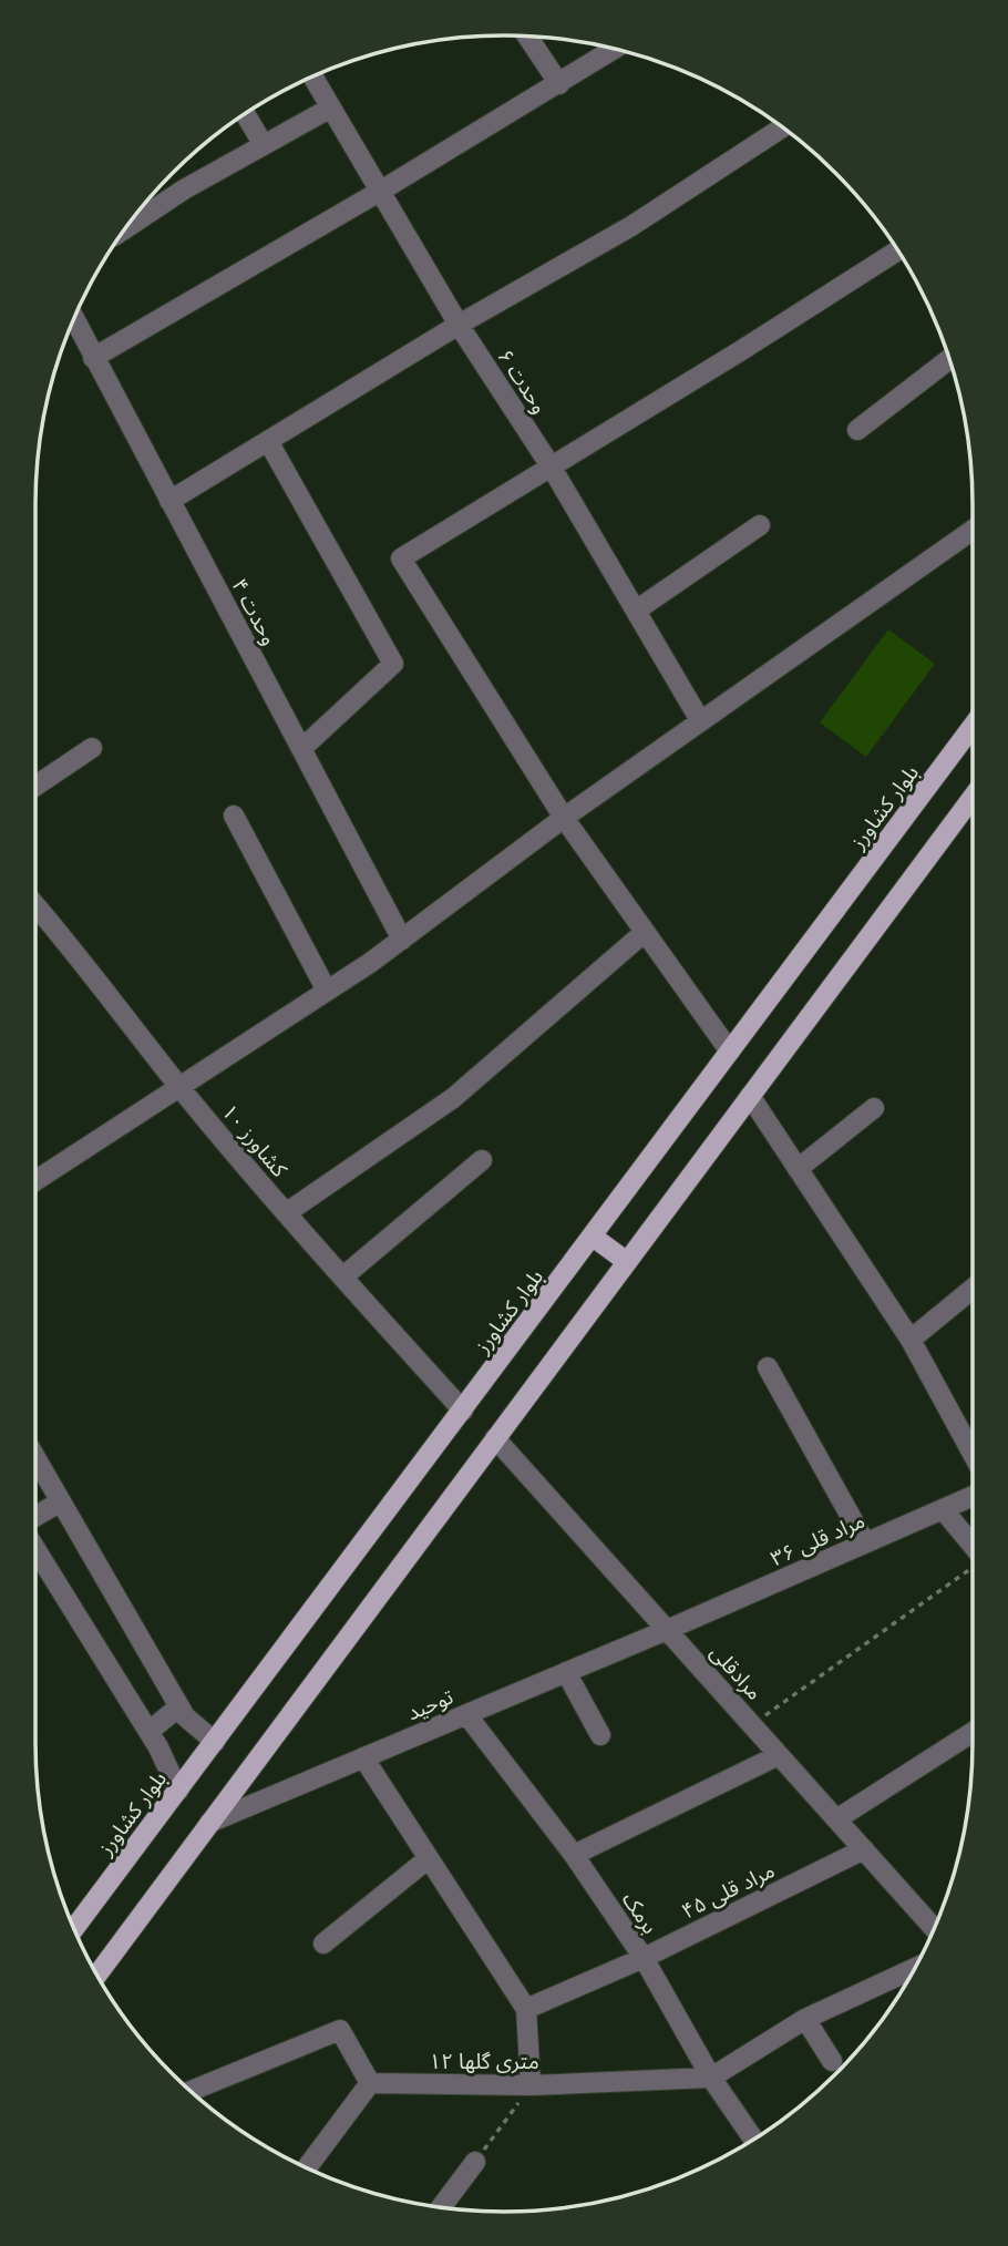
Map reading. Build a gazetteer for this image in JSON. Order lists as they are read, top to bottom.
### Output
{
  "streets": {
    "main road": ["بلوار کشاورز"],
    "street": [
      "وحدت ۶",
      "وحدت ۴",
      "کشاورز ۱۰",
      "مراد قلی ۳۶",
      "مرادقلی",
      "توحید",
      "مراد قلی ۴۵",
      "برمک",
      "۱۲ متری گلها"
    ]
  },
  "crossings": [
    ["بلوار کشاورز", "کشاورز ۱۰"],
    ["مراد قلی ۳۶", "مرادقلی"],
    ["مراد قلی ۳۶", "توحید"],
    ["مرادقلی", "توحید"],
    ["مرادقلی", "مراد قلی ۴۵"],
    ["توحید", "برمک"],
    ["مراد قلی ۴۵", "برمک"],
    ["برمک", "۱۲ متری گلها"]
  ]
}
